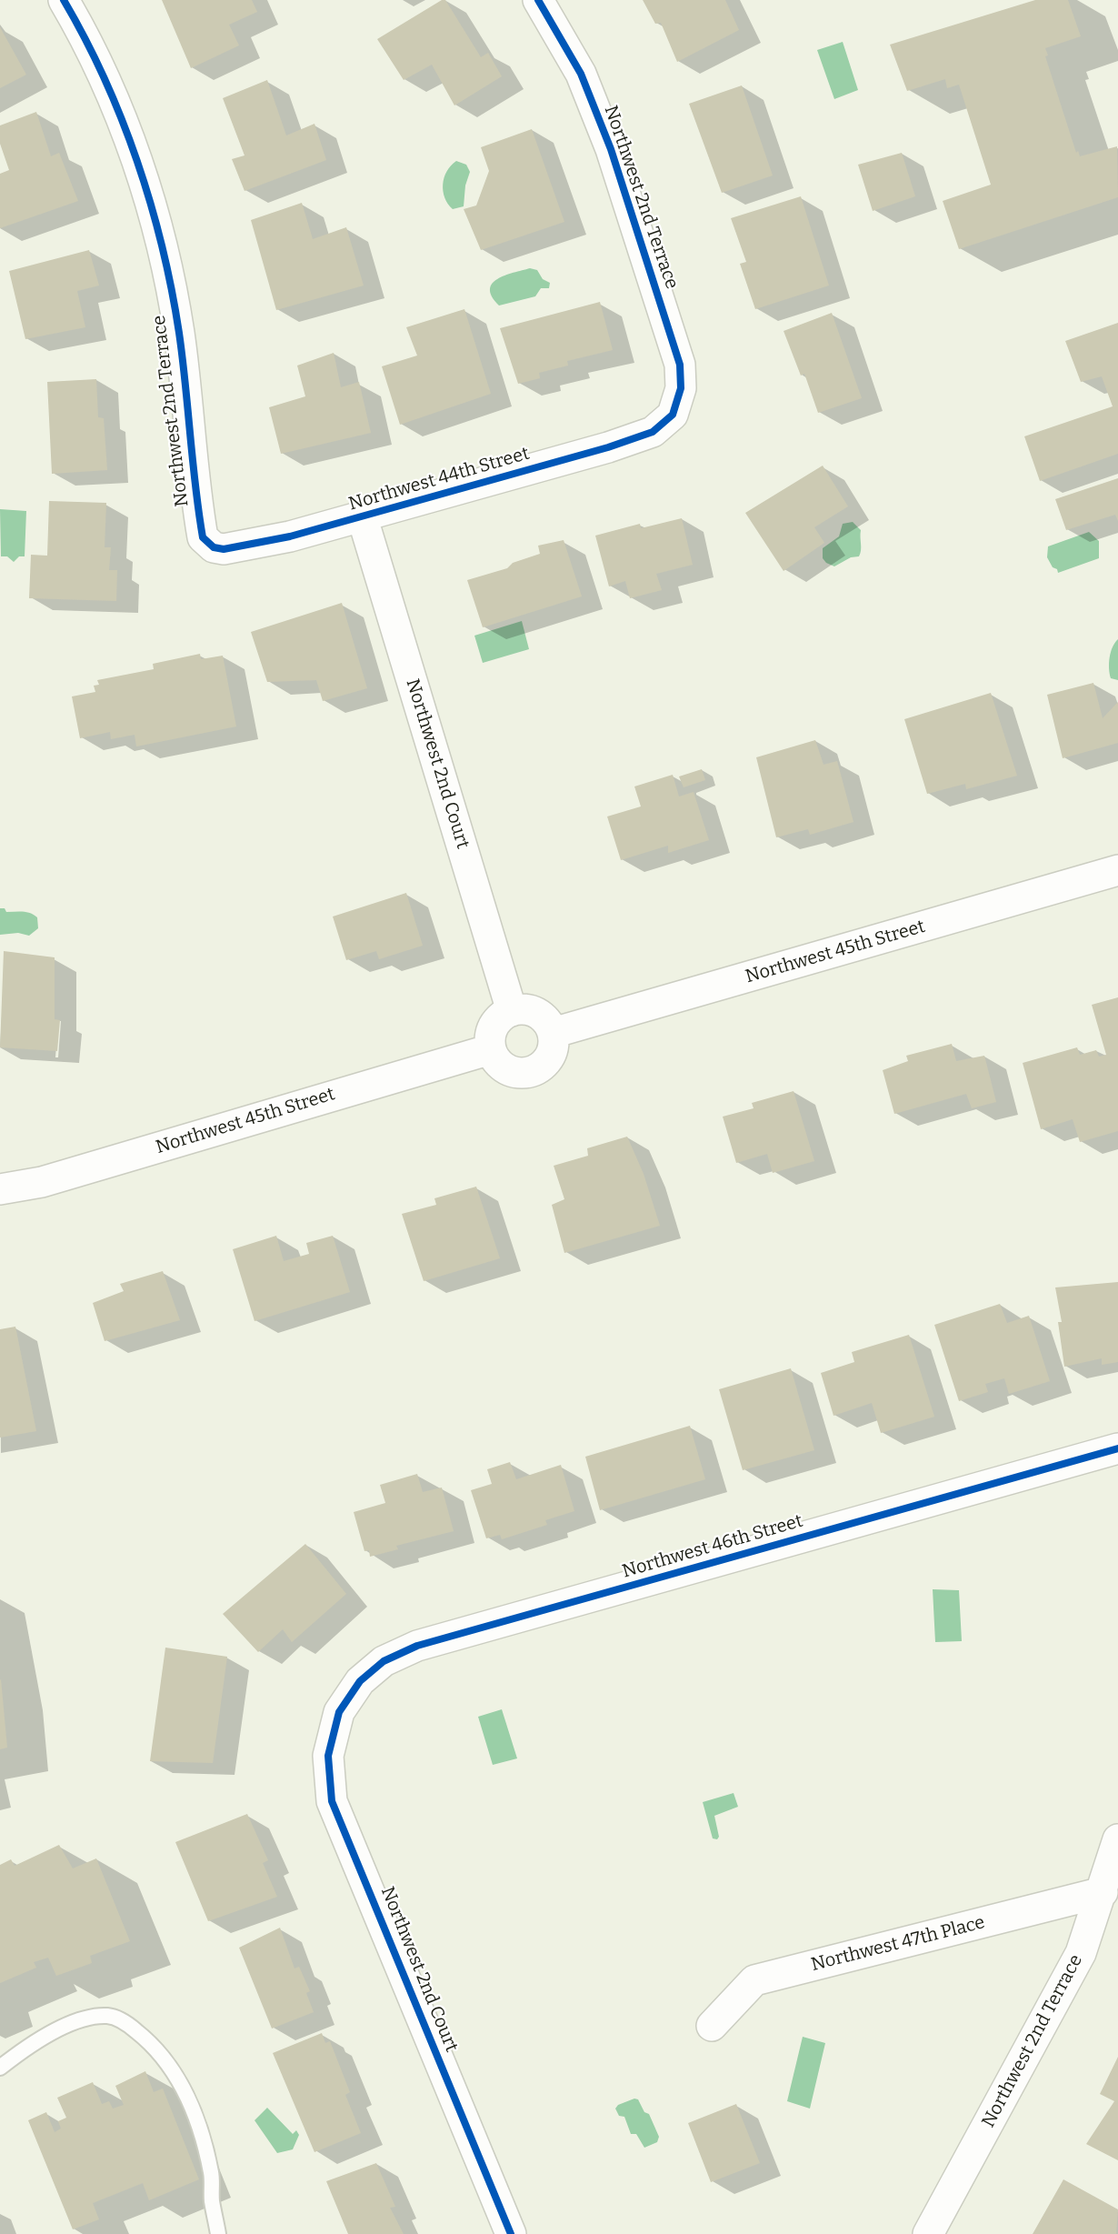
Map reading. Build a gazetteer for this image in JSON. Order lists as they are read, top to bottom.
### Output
{
  "streets": {
    "street": [
      "Northwest 2nd Terrace",
      "Northwest 44th Street",
      "Northwest 2nd Court",
      "Northwest 45th Street",
      "Northwest 46th Street",
      "Northwest 47th Place"
    ]
  },
  "crossings": [
    ["Northwest 2nd Terrace", "Northwest 44th Street"],
    ["Northwest 2nd Terrace", "Northwest 47th Place"],
    ["Northwest 44th Street", "Northwest 2nd Court"],
    ["Northwest 2nd Court", "Northwest 45th Street"],
    ["Northwest 2nd Court", "Northwest 46th Street"]
  ]
}
